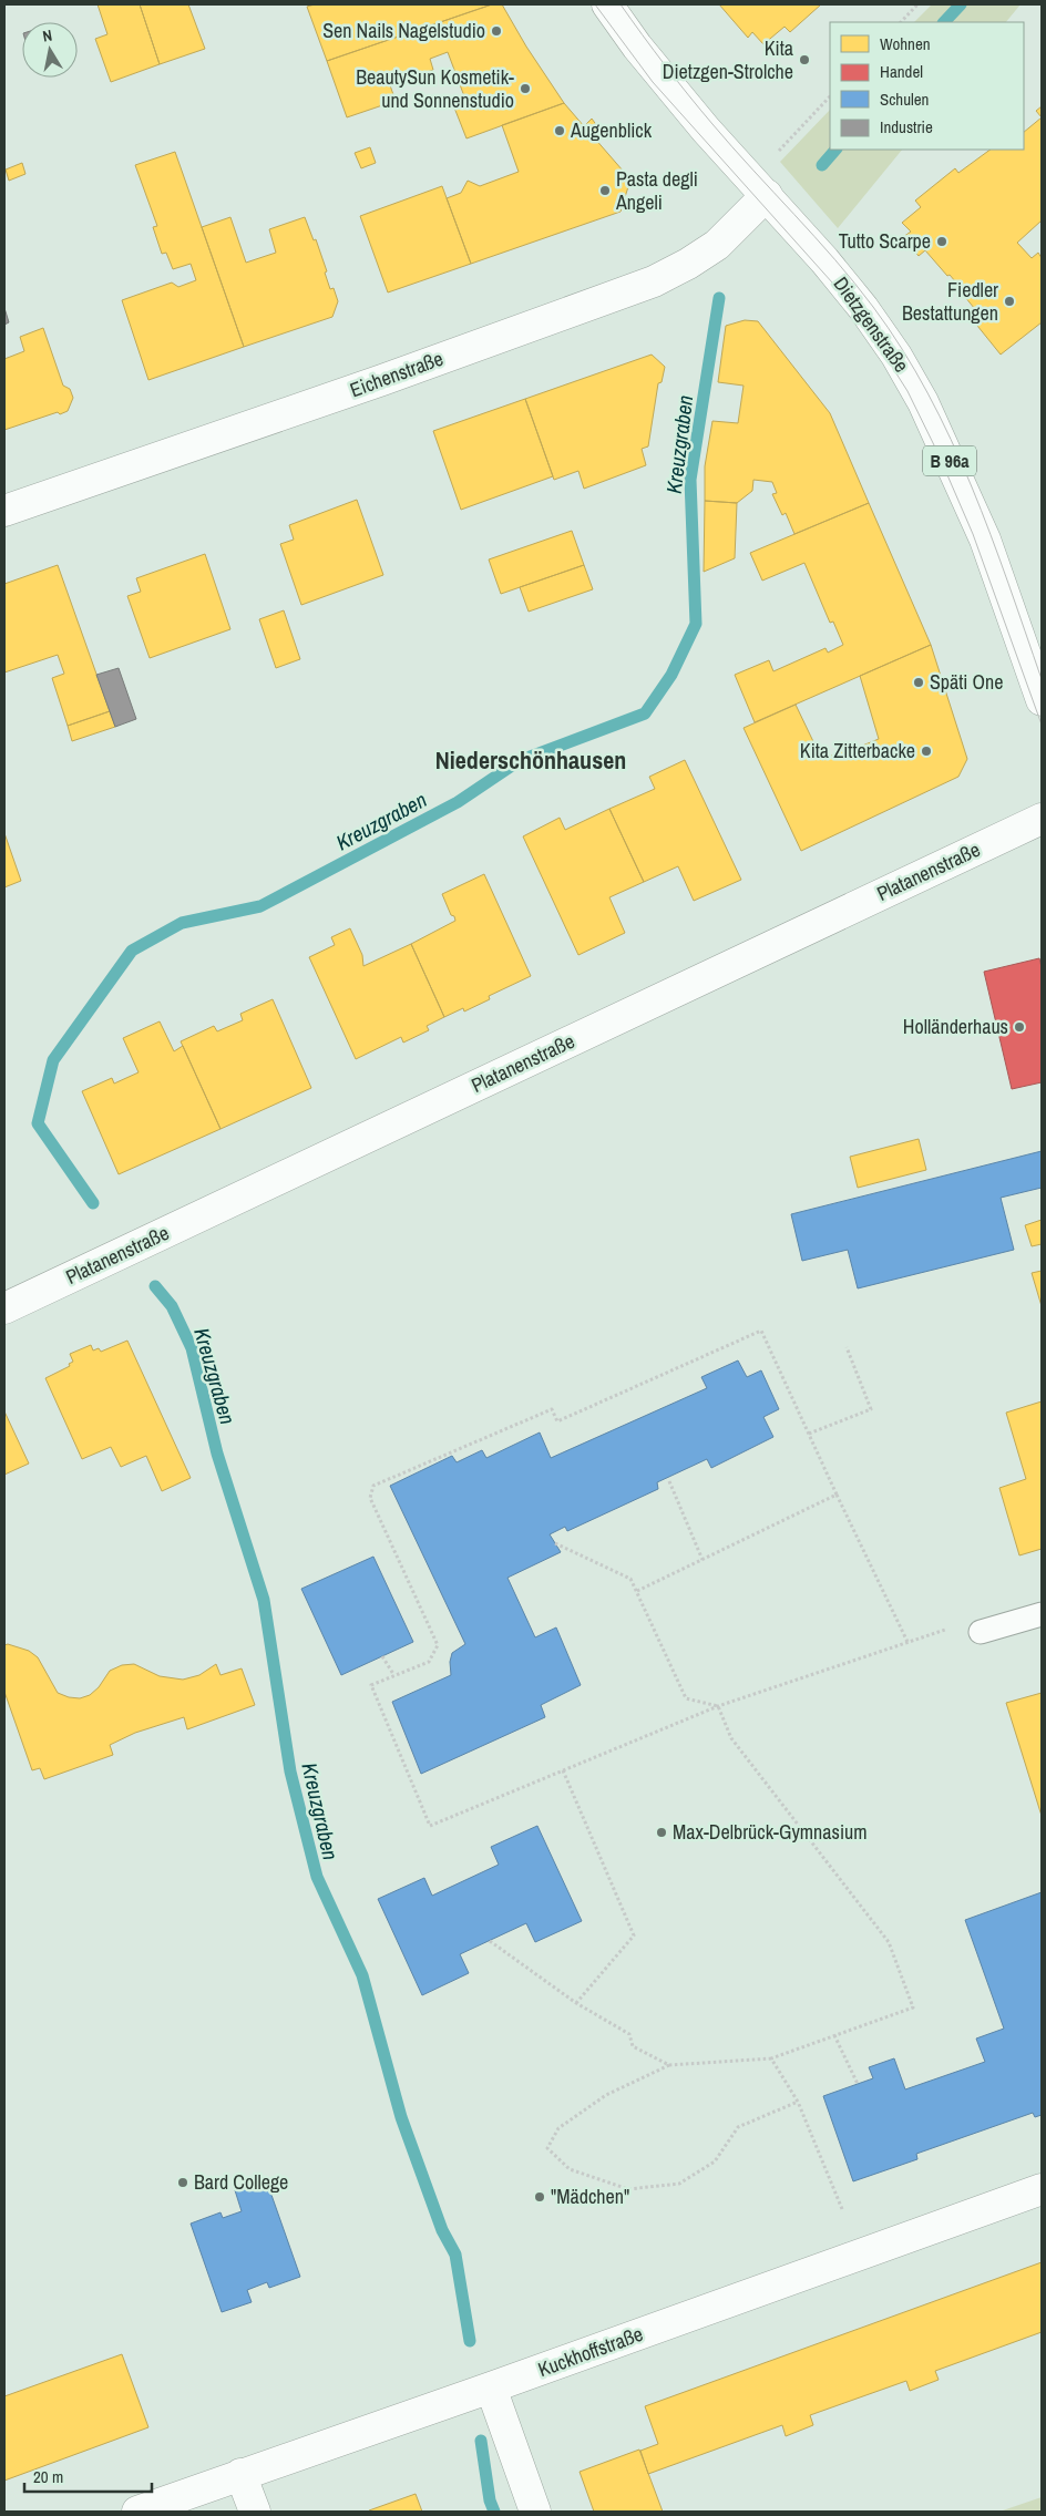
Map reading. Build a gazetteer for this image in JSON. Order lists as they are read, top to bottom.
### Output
{
  "streets": {
    "street": [
      "Dietzgenstraße",
      "Eichenstraße",
      "B 96a",
      "Platanenstraße",
      "Kuckhoffstraße"
    ]
  },
  "crossings": [
    ["Dietzgenstraße", "Eichenstraße"]
  ],
  "districts": ["Niederschönhausen"],
  "water": ["Kreuzgraben"],
  "places": [
    "Sen Nails Nagelstudio",
    "Kita Dietzgen-Strolche",
    "BeautySun Kosmetik- und Sonnenstudio",
    "Augenblick",
    "Pasta degli Angeli",
    "Tutto Scarpe",
    "Fiedler Bestattungen",
    "Späti One",
    "Kita Zitterbacke",
    "Holländerhaus",
    "Max-Delbrück-Gymnasium",
    "Bard College",
    "\"Mädchen\""
  ],
  "legend": [
    "Wohnen",
    "Handel",
    "Schulen",
    "Industrie"
  ],
  "scale_bar": "20 m",
  "north": "top"
}
